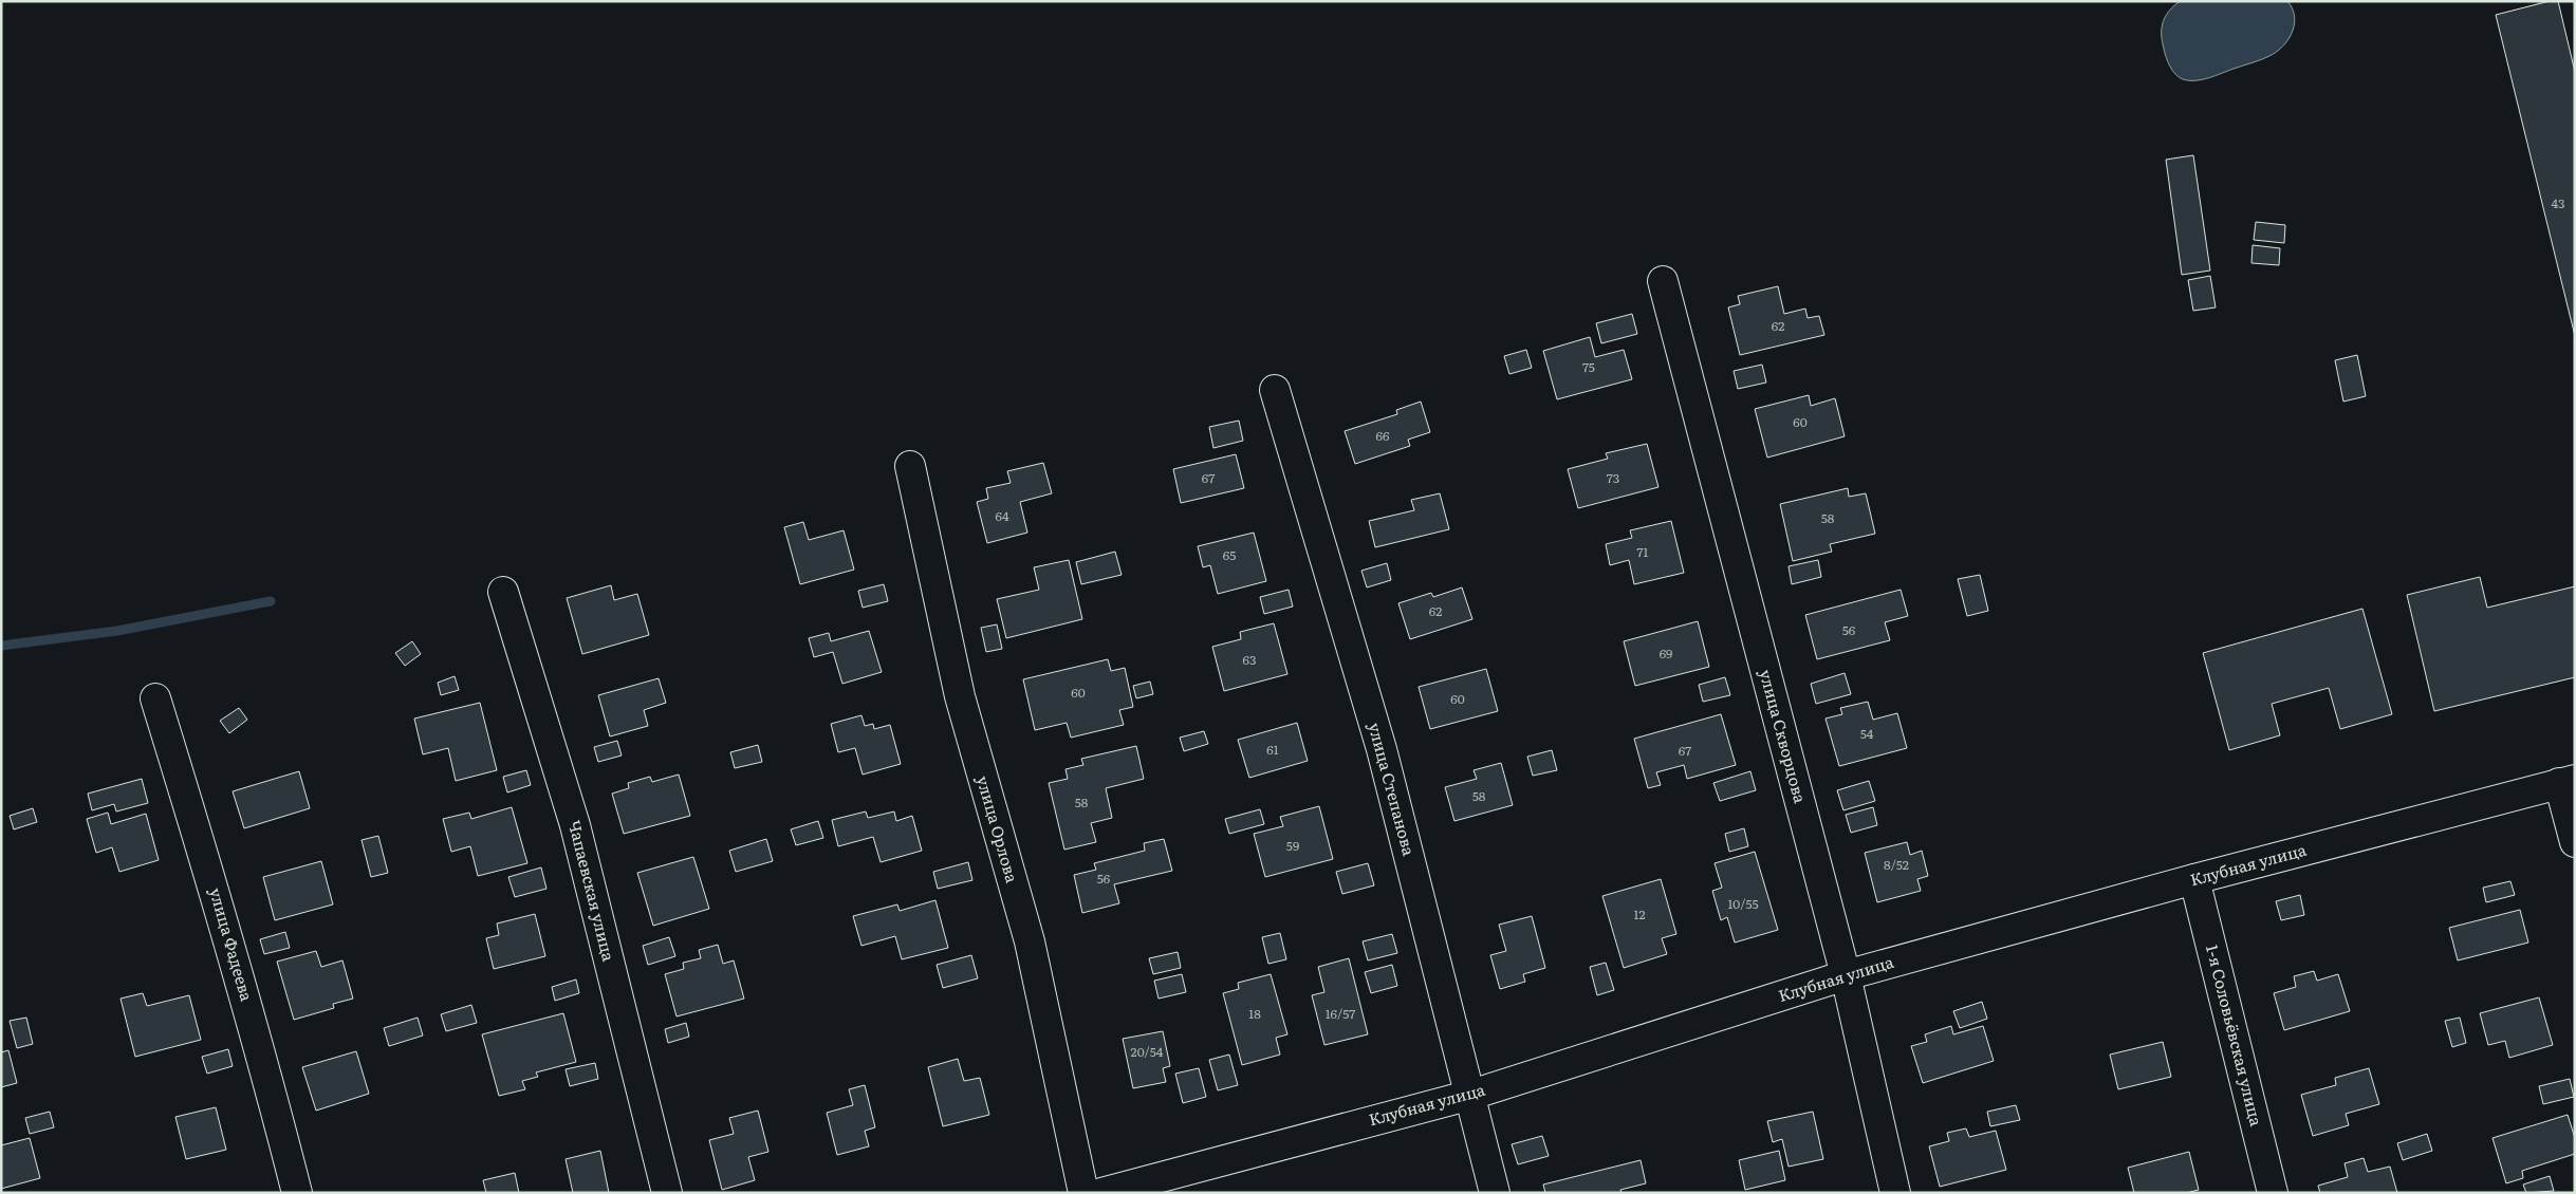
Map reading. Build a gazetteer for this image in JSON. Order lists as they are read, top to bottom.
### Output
{
  "streets": {
    "street": [
      "улица Скворцова",
      "улица Степанова",
      "улица Орлова",
      "Клубная улица",
      "Чапаевская улица",
      "улица Фадеева",
      "1-я Соловьёвская улица"
    ]
  },
  "crossings": [
    ["улица Скворцова", "Клубная улица"],
    ["улица Степанова", "Клубная улица"],
    ["Клубная улица", "1-я Соловьёвская улица"]
  ],
  "house_numbers": [
    "43",
    "62",
    "75",
    "60",
    "66",
    "67",
    "73",
    "64",
    "58",
    "71",
    "65",
    "62",
    "56",
    "69",
    "63",
    "60",
    "60",
    "54",
    "61",
    "67",
    "58",
    "58",
    "59",
    "8/52",
    "56",
    "10/55",
    "12",
    "18",
    "16/57",
    "20/54"
  ]
}
